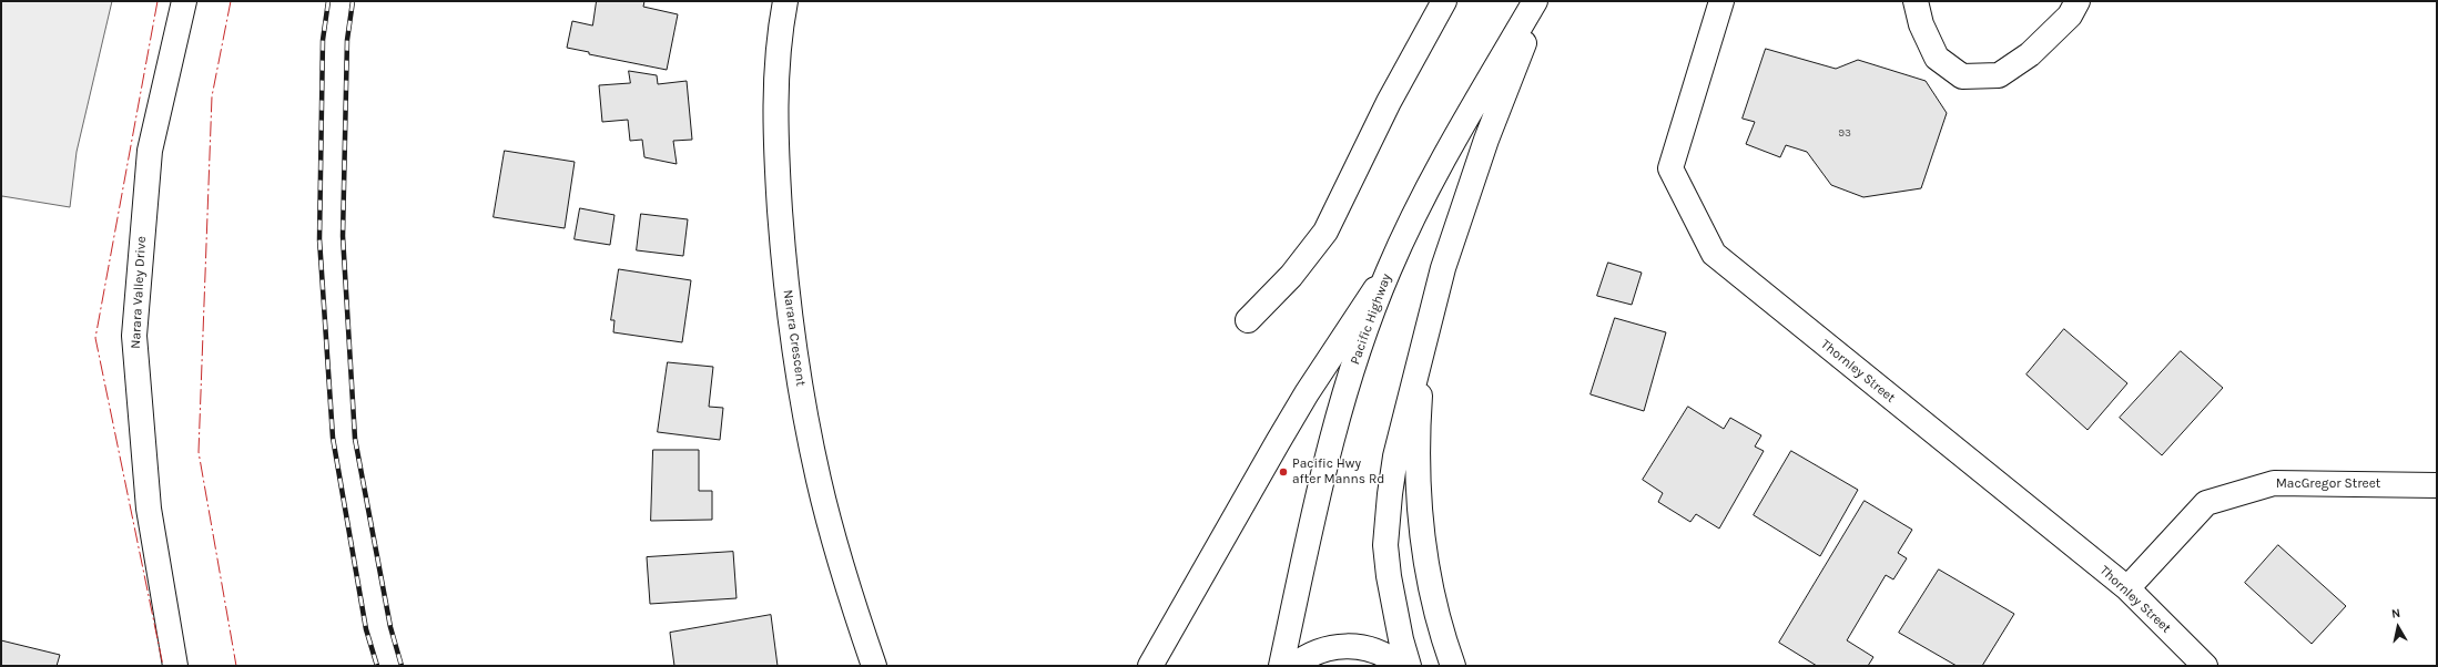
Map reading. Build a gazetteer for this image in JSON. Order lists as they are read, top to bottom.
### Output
{
  "streets": {
    "main road": [
      "Narara Valley Drive",
      "Pacific Highway",
      "Narara Crescent",
      "Thornley Street",
      "MacGregor Street"
    ]
  },
  "crossings": [
    ["Thornley Street", "MacGregor Street"]
  ],
  "places": ["Pacific Hwy after Manns Rd"],
  "house_numbers": ["93"],
  "north": "top"
}
